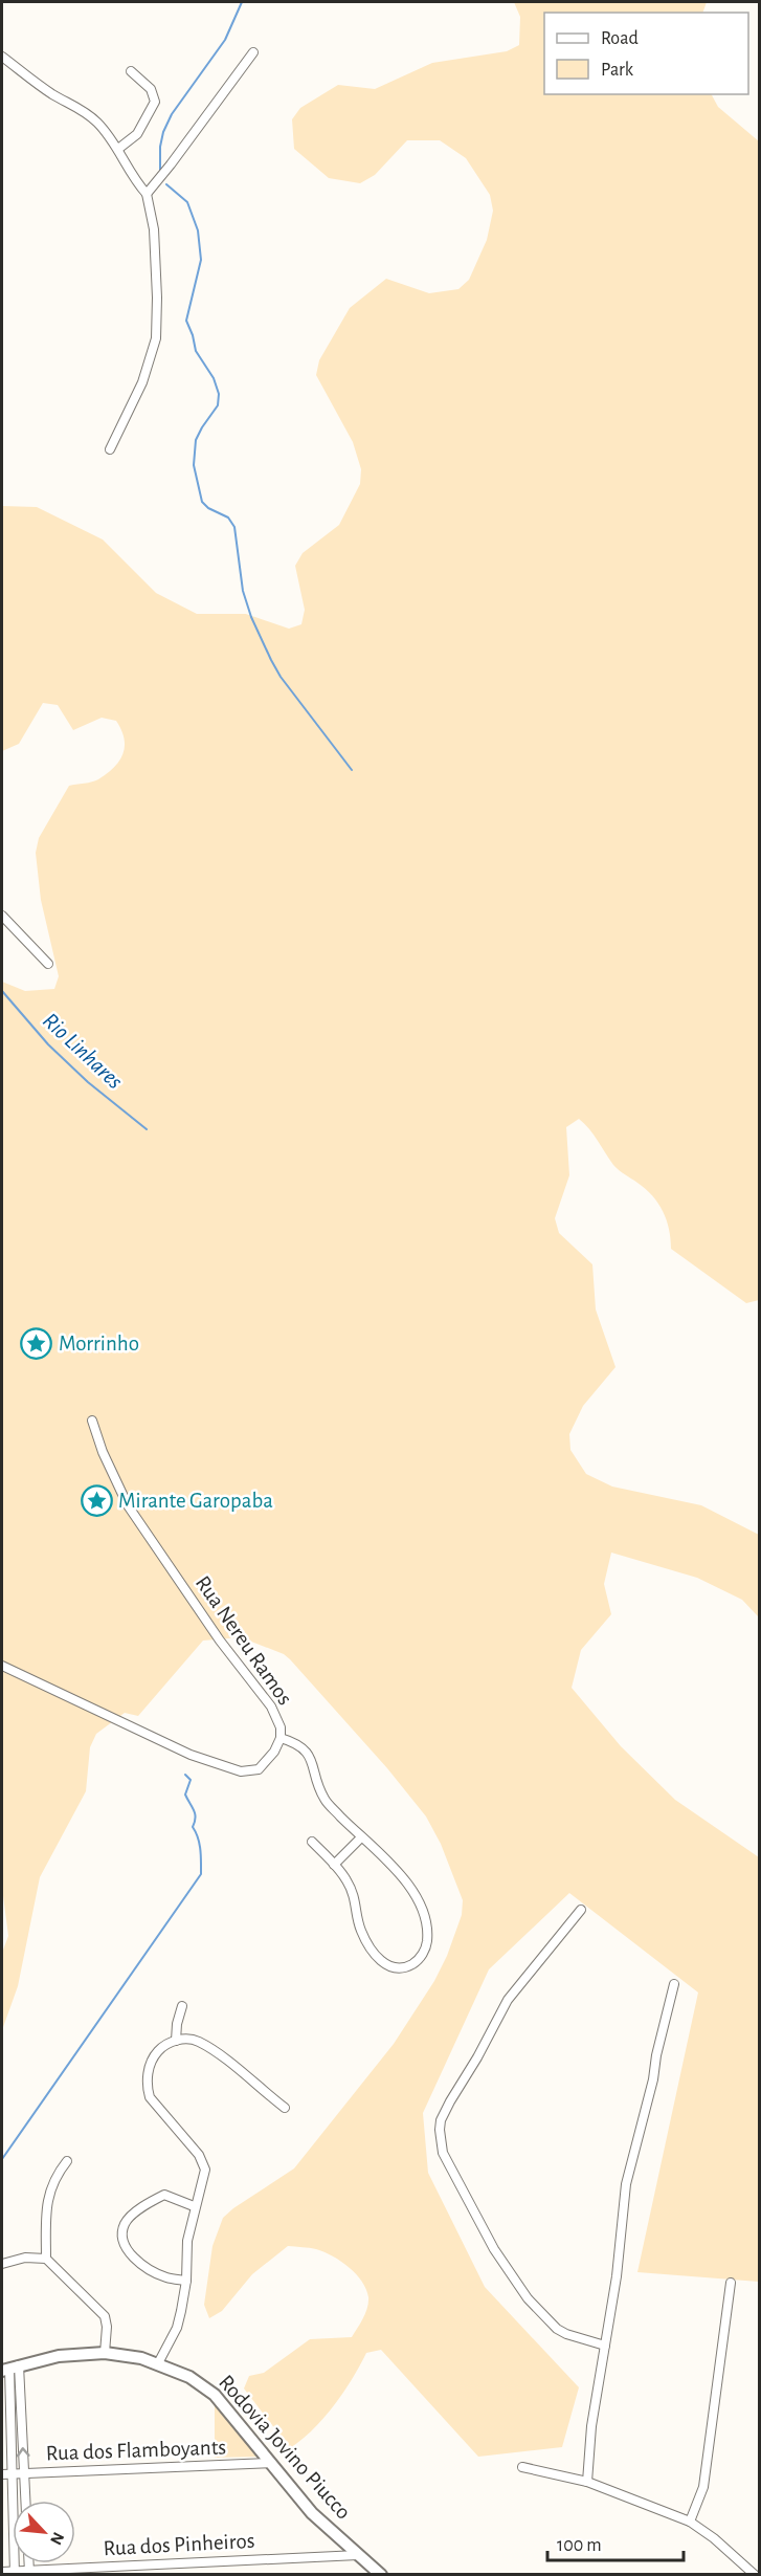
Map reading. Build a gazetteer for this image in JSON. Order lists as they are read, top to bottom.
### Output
{
  "streets": {
    "main road": ["Rodovia Jovino Piucco"],
    "street": ["Rua Nereu Ramos", "Rua dos Flamboyants", "Rua dos Pinheiros"]
  },
  "crossings": [
    ["Rodovia Jovino Piucco", "Rua dos Flamboyants"],
    ["Rodovia Jovino Piucco", "Rua dos Pinheiros"]
  ],
  "water": ["Rio Linhares"],
  "places": {
    "place": ["Morrinho", "Mirante Garopaba"]
  },
  "legend": ["Road", "Park"],
  "scale_bar": "100 m",
  "north": "bottom right"
}
